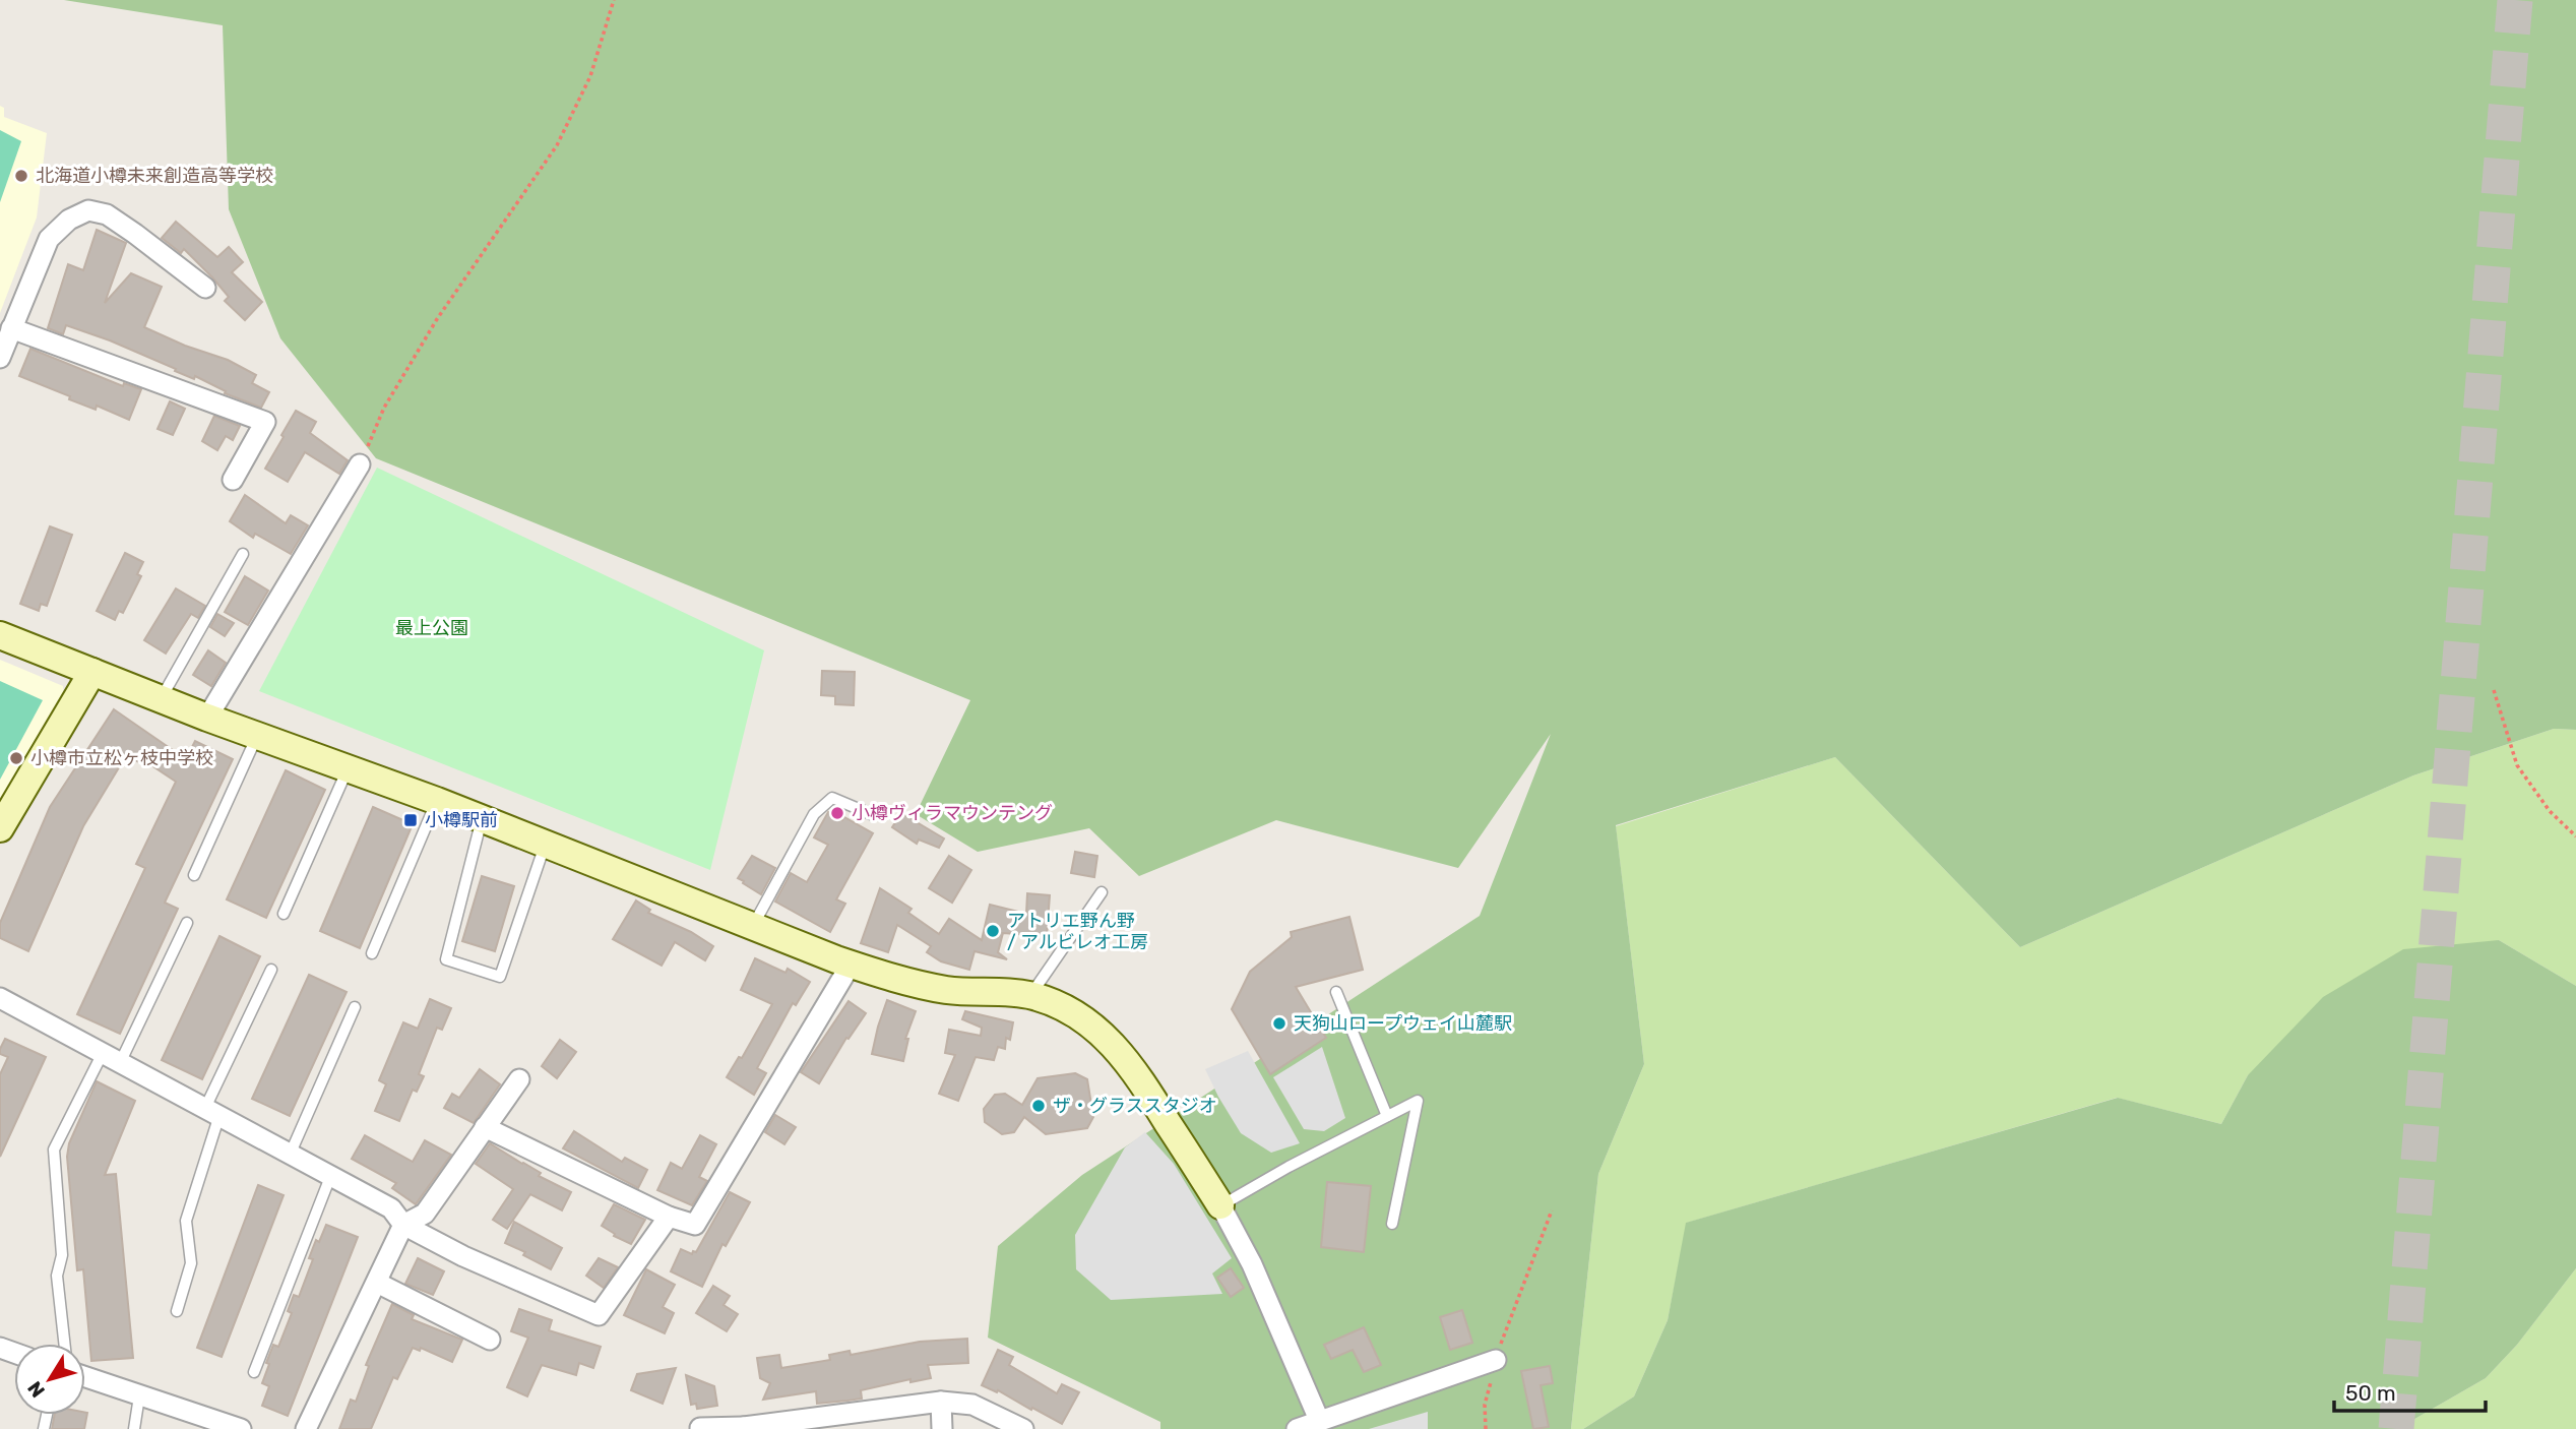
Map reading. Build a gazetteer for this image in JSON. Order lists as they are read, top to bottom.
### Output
{
  "parks": ["最上公園"],
  "places": {
    "other": [
      "北海道小樽未来創造高等学校",
      "小樽市立松ヶ枝中学校",
      "小樽ヴィラマウンテング",
      "アトリエ野ん野 / アルビレオ工房",
      "天狗山ロープウェイ山麓駅",
      "ザ・グラススタジオ"
    ],
    "transit": ["小樽駅前"]
  },
  "scale_bar": "50 m",
  "north": "bottom left"
}
